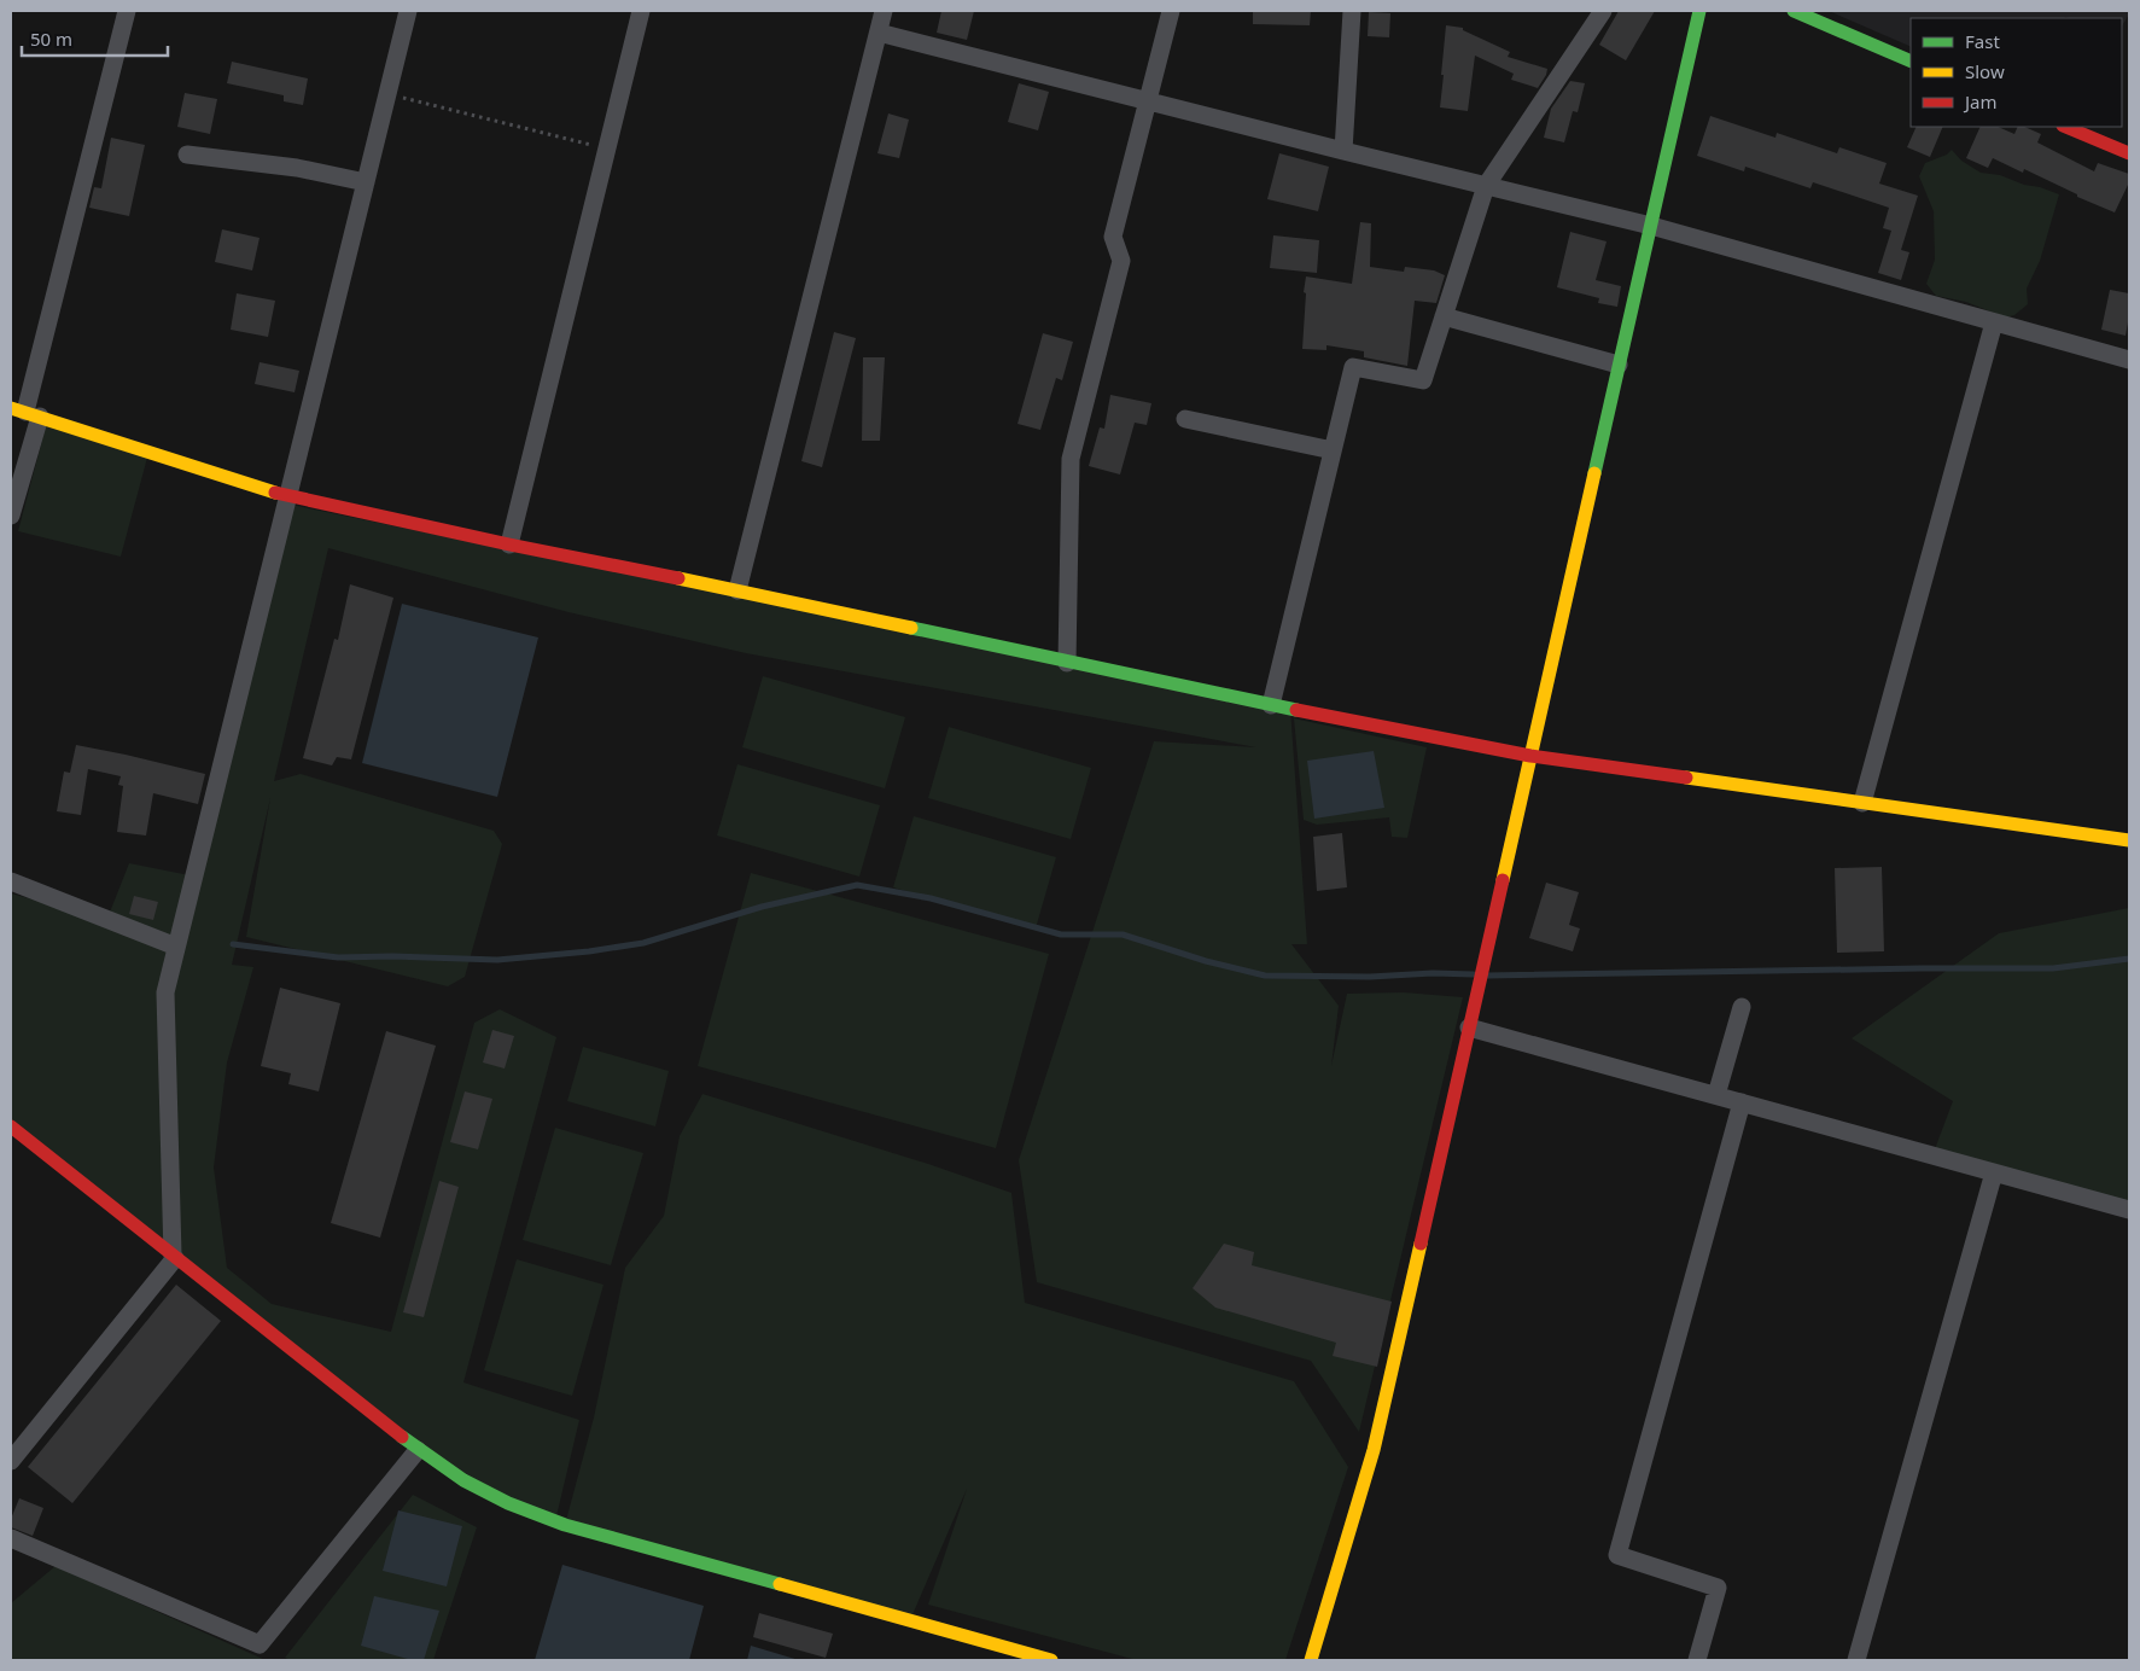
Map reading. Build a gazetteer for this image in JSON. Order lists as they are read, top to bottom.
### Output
{
  "legend": ["Fast", "Slow", "Jam"],
  "scale_bar": "50 m"
}
